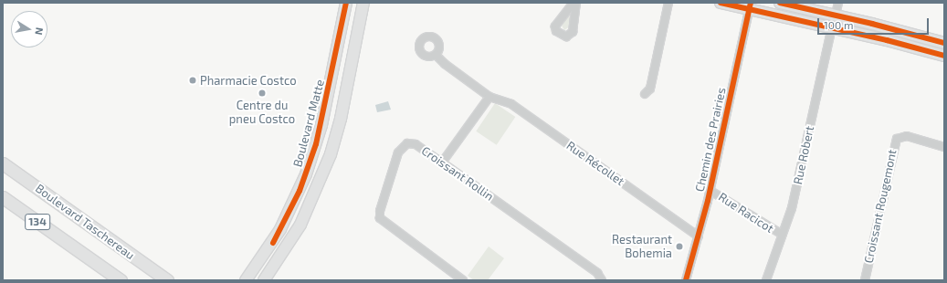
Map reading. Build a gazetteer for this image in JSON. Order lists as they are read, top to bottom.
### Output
{
  "streets": {
    "main road": ["Boulevard Matte", "134", "Boulevard Taschereau"],
    "street": [
      "Chemin des Prairies",
      "Rue Robert",
      "Rue Récollet",
      "Croissant Rollin",
      "Croissant Rougemont",
      "Rue Racicot"
    ]
  },
  "crossings": [
    ["Chemin des Prairies", "Rue Récollet"],
    ["Chemin des Prairies", "Rue Racicot"],
    ["Rue Robert", "Rue Racicot"]
  ],
  "places": ["Pharmacie Costco", "Centre du pneu Costco", "Restaurant Bohemia"],
  "scale_bar": "100 m",
  "north": "right"
}
